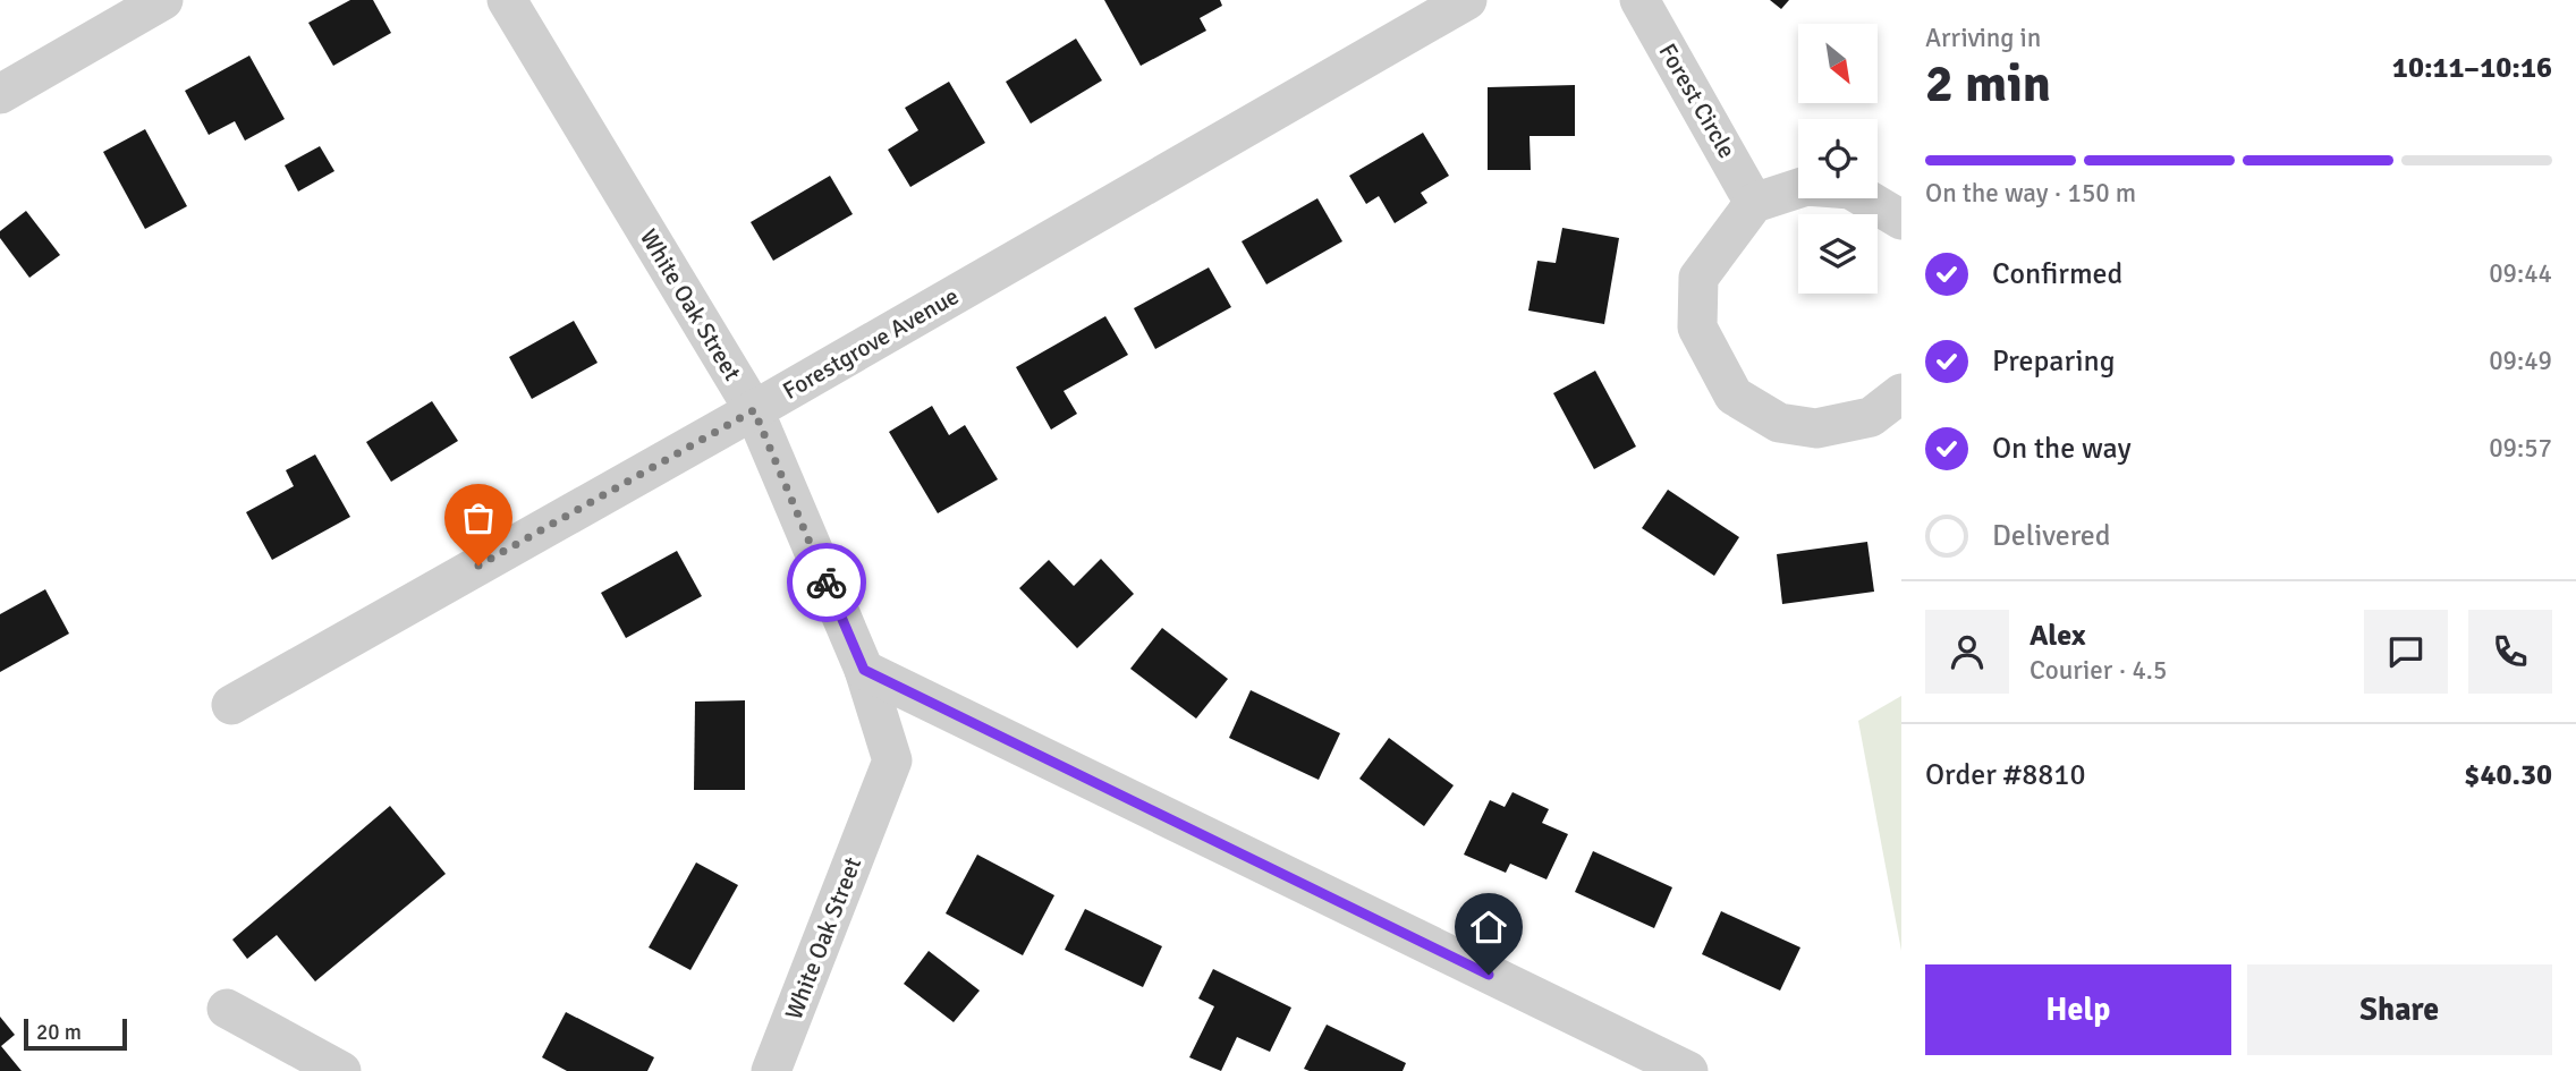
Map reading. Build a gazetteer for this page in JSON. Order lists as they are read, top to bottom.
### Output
{
  "streets": {
    "street": ["Forest Circle", "White Oak Street", "Forestgrove Avenue"]
  },
  "crossings": [
    ["White Oak Street", "Forestgrove Avenue"]
  ],
  "scale_bar": "20 m",
  "north": "bottom right",
  "page": {
    "heading": ["2 min", "Arriving in", "10:11–10:16"],
    "panel": [
      "Alex",
      "Courier · 4.5",
      "Order #8810",
      "$40.30"
    ],
    "bar": "On the way · 150 m",
    "list": [
      ["Confirmed", "09:44"],
      ["Preparing", "09:49"],
      ["On the way", "09:57"],
      "Delivered"
    ],
    "buttons": ["Help", "Share"],
    "scale": "20 m"
  }
}
